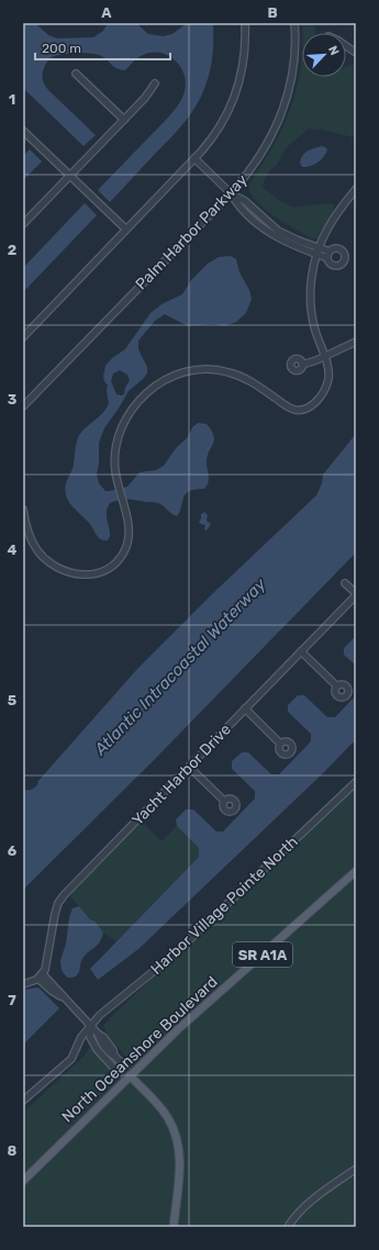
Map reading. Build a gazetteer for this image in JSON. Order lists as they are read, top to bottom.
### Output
{
  "streets": {
    "main road": ["SR A1A", "North Oceanshore Boulevard"],
    "street": ["Palm Harbor Parkway", "Yacht Harbor Drive", "Harbor Village Pointe North"]
  },
  "water": ["Atlantic Intracoastal Waterway"],
  "scale_bar": "200 m",
  "north": "top right",
  "grid": {
    "columns": ["A", "B"],
    "rows": [
      "1",
      "2",
      "3",
      "4",
      "5",
      "6",
      "7",
      "8"
    ]
  }
}
